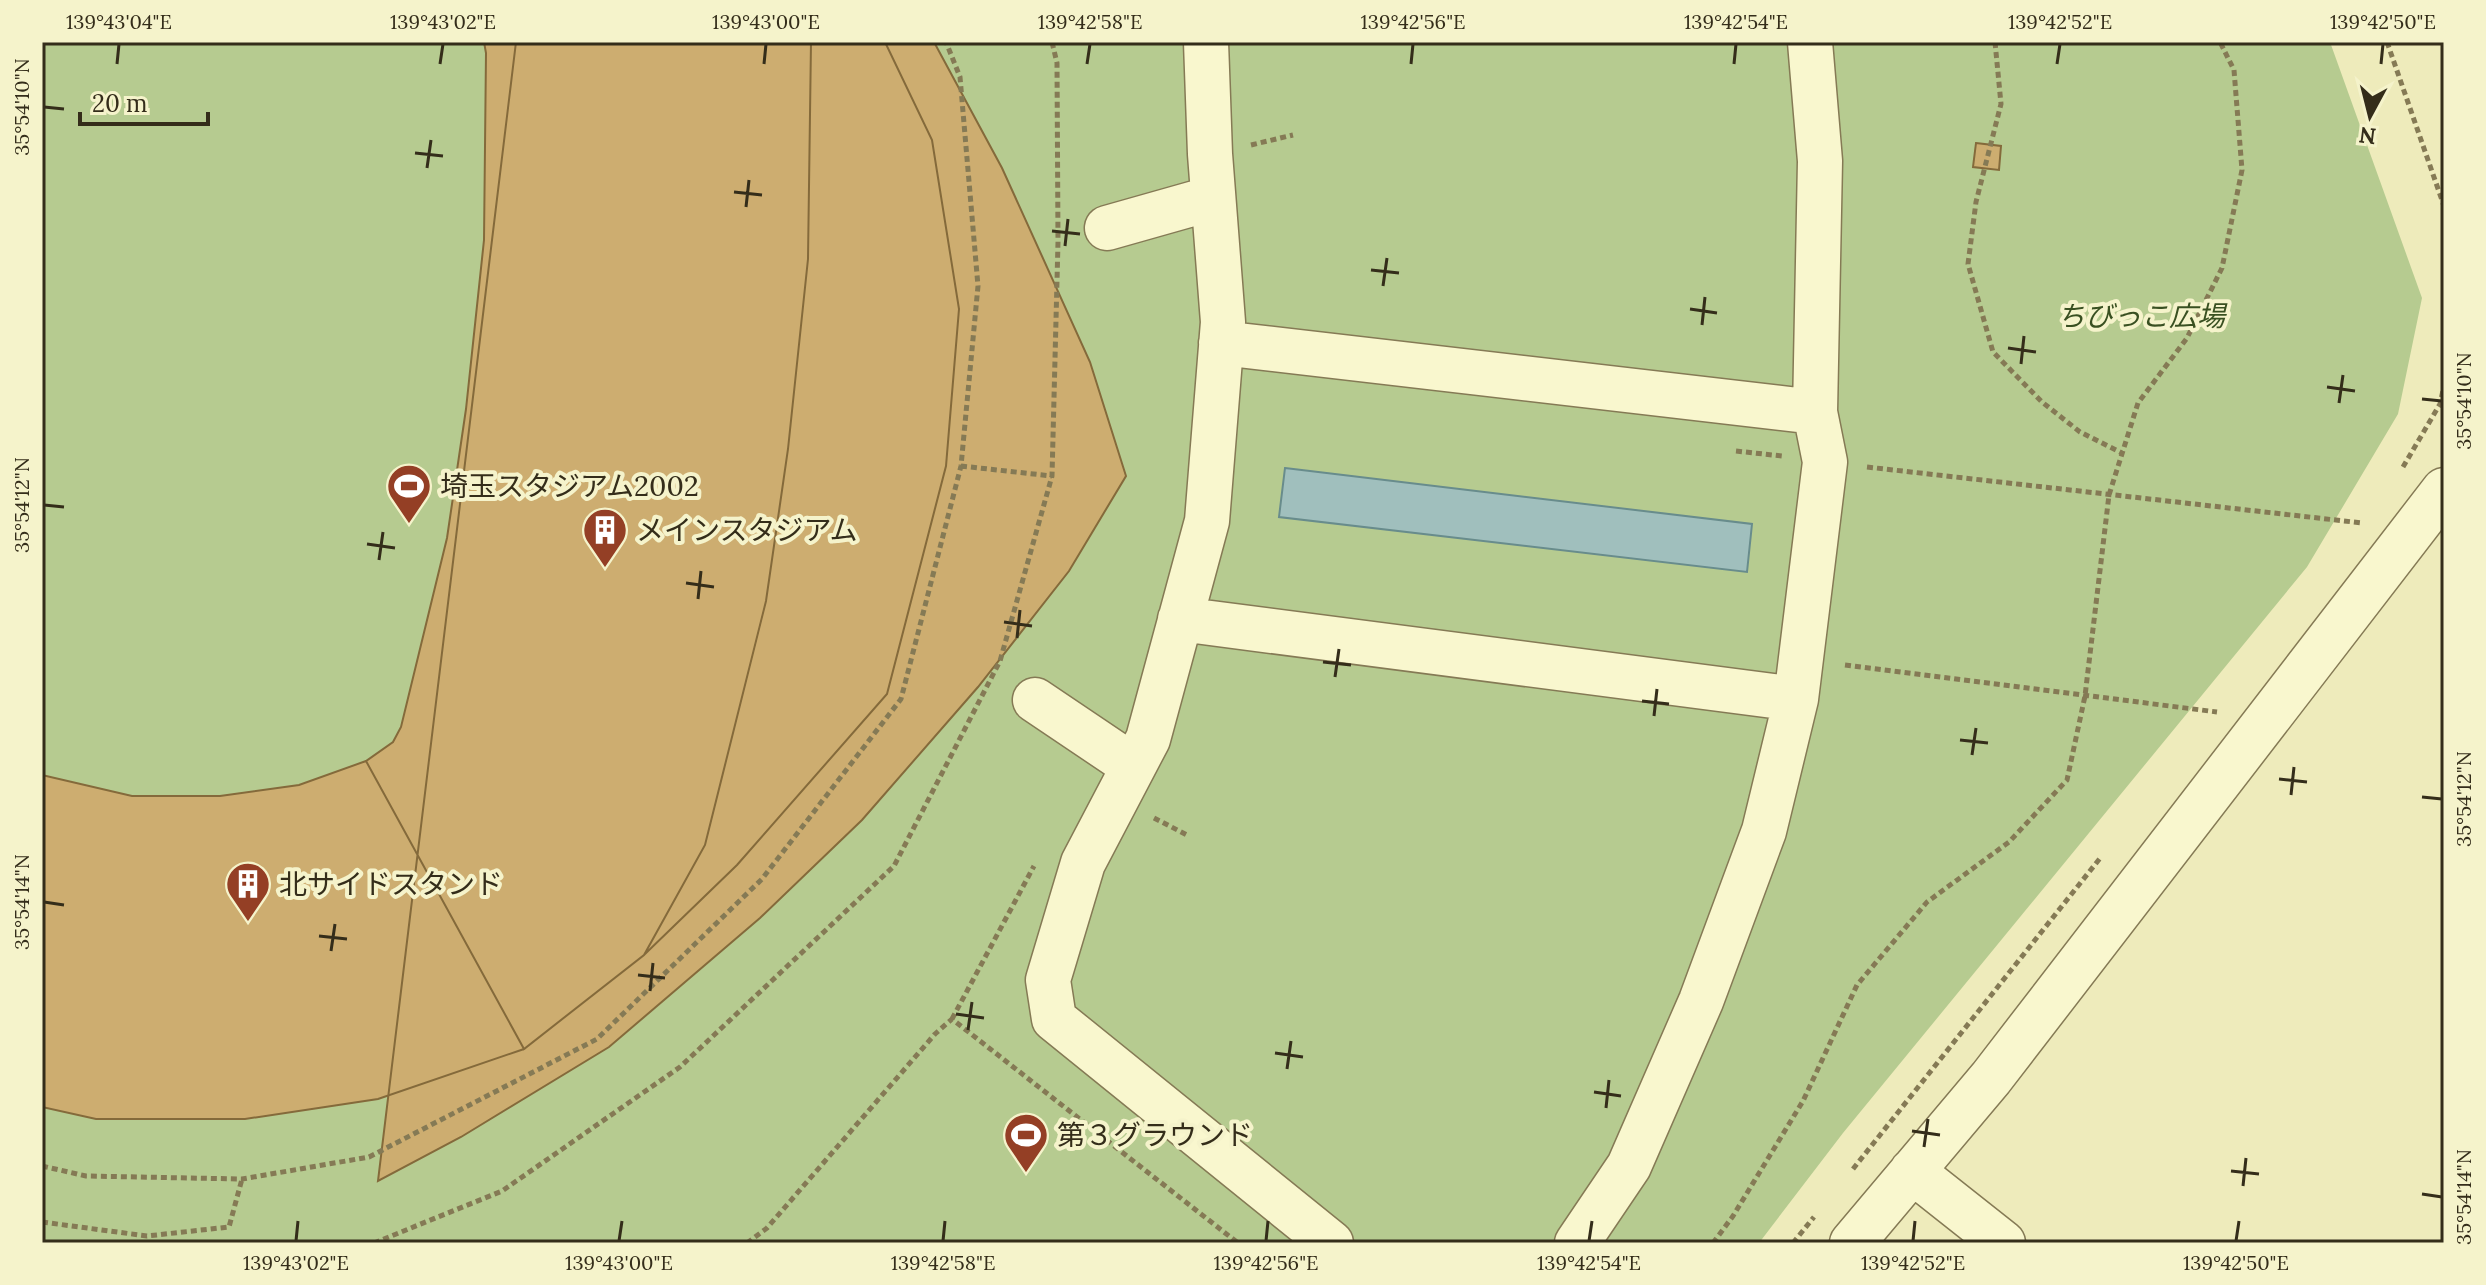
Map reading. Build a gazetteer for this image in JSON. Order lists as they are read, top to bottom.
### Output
{
  "parks": ["ちびっこ広場"],
  "places": {
    "sports": ["埼玉スタジアム2002", "第３グラウンド"],
    "building": ["メインスタジアム", "北サイドスタンド"]
  },
  "scale_bar": "20 m",
  "north": "bottom",
  "coordinates": [
    "139°43'04\"E",
    "139°43'02\"E",
    "139°43'00\"E",
    "139°42'58\"E",
    "139°42'56\"E",
    "139°42'54\"E",
    "139°42'52\"E",
    "139°42'50\"E",
    "35°54'10\"N",
    "35°54'12\"N",
    "35°54'14\"N"
  ]
}
